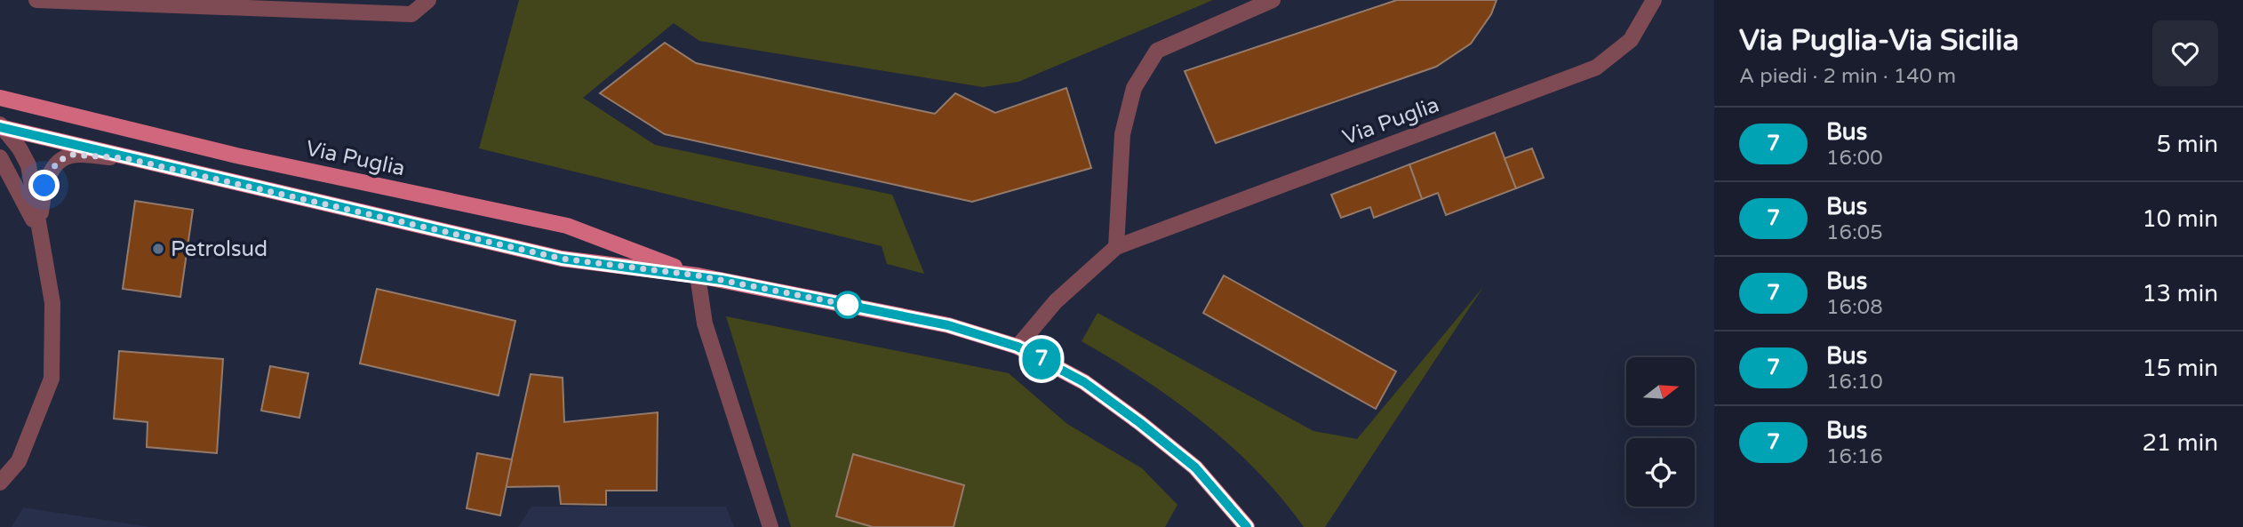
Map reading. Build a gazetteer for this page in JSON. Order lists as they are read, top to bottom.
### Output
{
  "streets": {
    "main road": ["Via Puglia"]
  },
  "places": ["Petrolsud"],
  "lines": ["bus line 7"],
  "north": "right",
  "page": {
    "on_map": "7",
    "heading": ["Via Puglia-Via Sicilia", "A piedi · 2 min · 140 m"],
    "list": [
      {
        "mark": "7",
        "name": "Bus",
        "note": "16:00",
        "value": "5 min"
      },
      {
        "mark": "7",
        "name": "Bus",
        "note": "16:05",
        "value": "10 min"
      },
      {
        "mark": "7",
        "name": "Bus",
        "note": "16:08",
        "value": "13 min"
      },
      {
        "mark": "7",
        "name": "Bus",
        "note": "16:10",
        "value": "15 min"
      },
      {
        "mark": "7",
        "name": "Bus",
        "note": "16:16",
        "value": "21 min"
      }
    ]
  }
}
